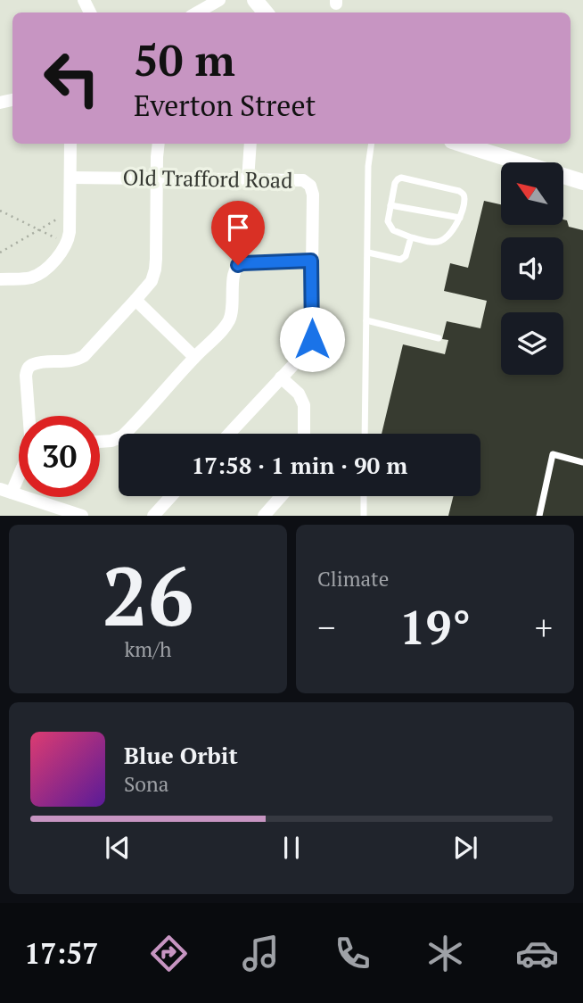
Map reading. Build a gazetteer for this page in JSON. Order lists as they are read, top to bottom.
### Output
{
  "streets": {
    "street": ["Old Trafford Road"]
  },
  "north": "top left",
  "page": {
    "turn": ["50 m", "Everton Street"],
    "limit": "30",
    "trip": "17:58 · 1 min · 90 m",
    "tile": [
      ["26", "km/h"],
      "Climate"
    ],
    "heat": ["−", "19°", "+"],
    "song": ["Blue Orbit", "Sona"],
    "tabs": "17:57"
  }
}
